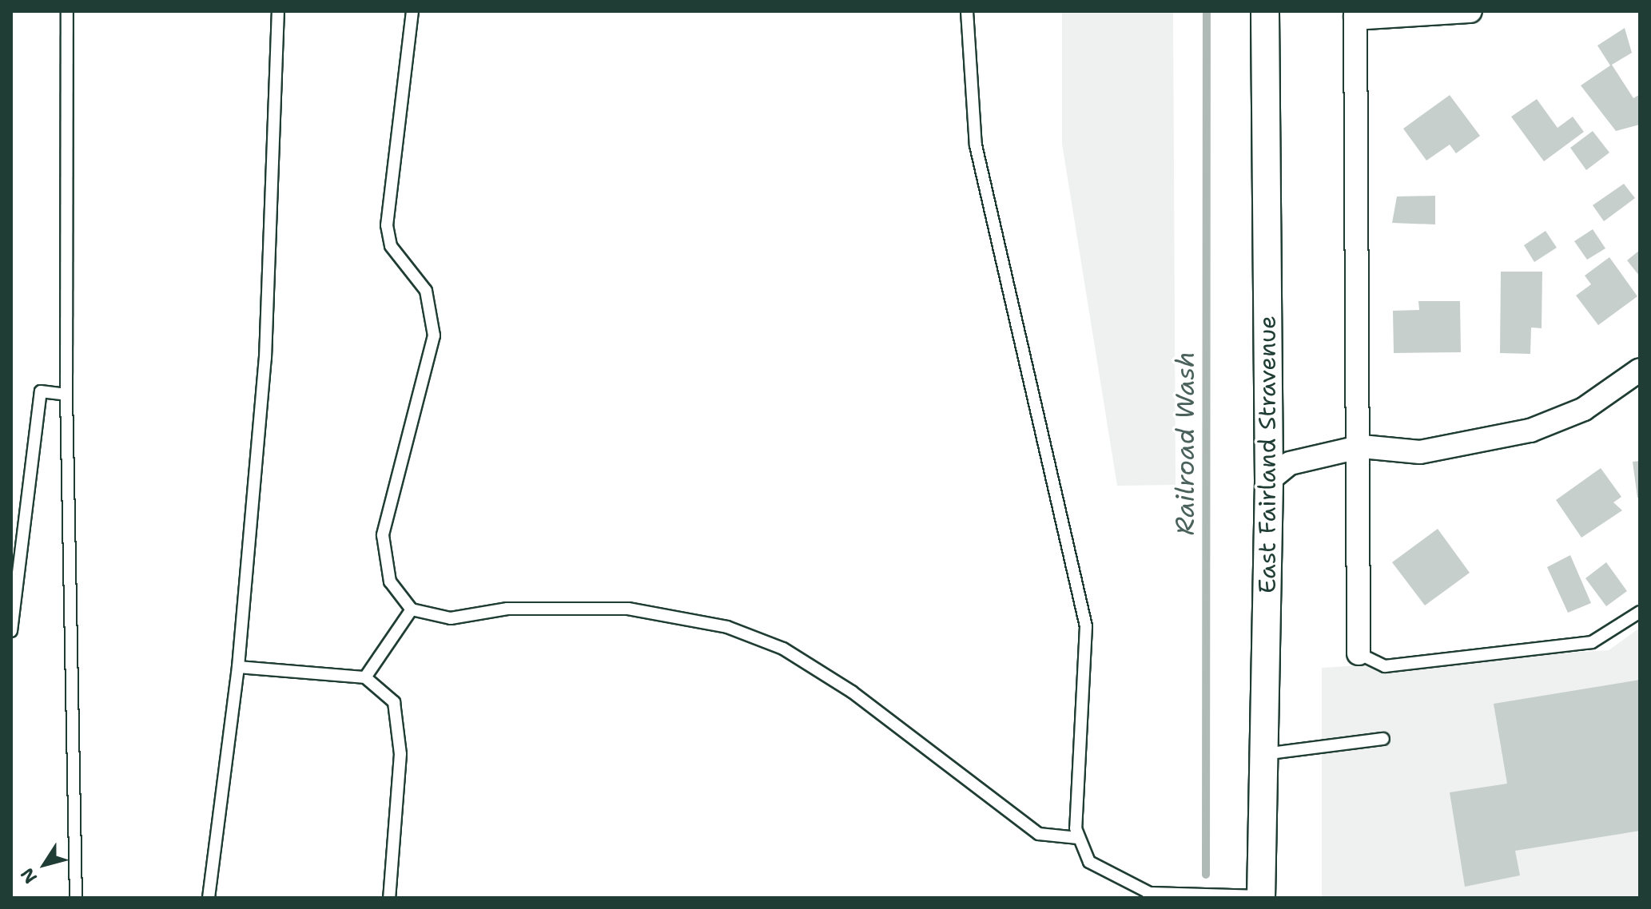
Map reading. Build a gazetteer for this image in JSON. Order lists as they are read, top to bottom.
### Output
{
  "streets": {
    "street": ["East Fairland Stravenue"]
  },
  "water": ["Railroad Wash"],
  "north": "bottom left"
}
